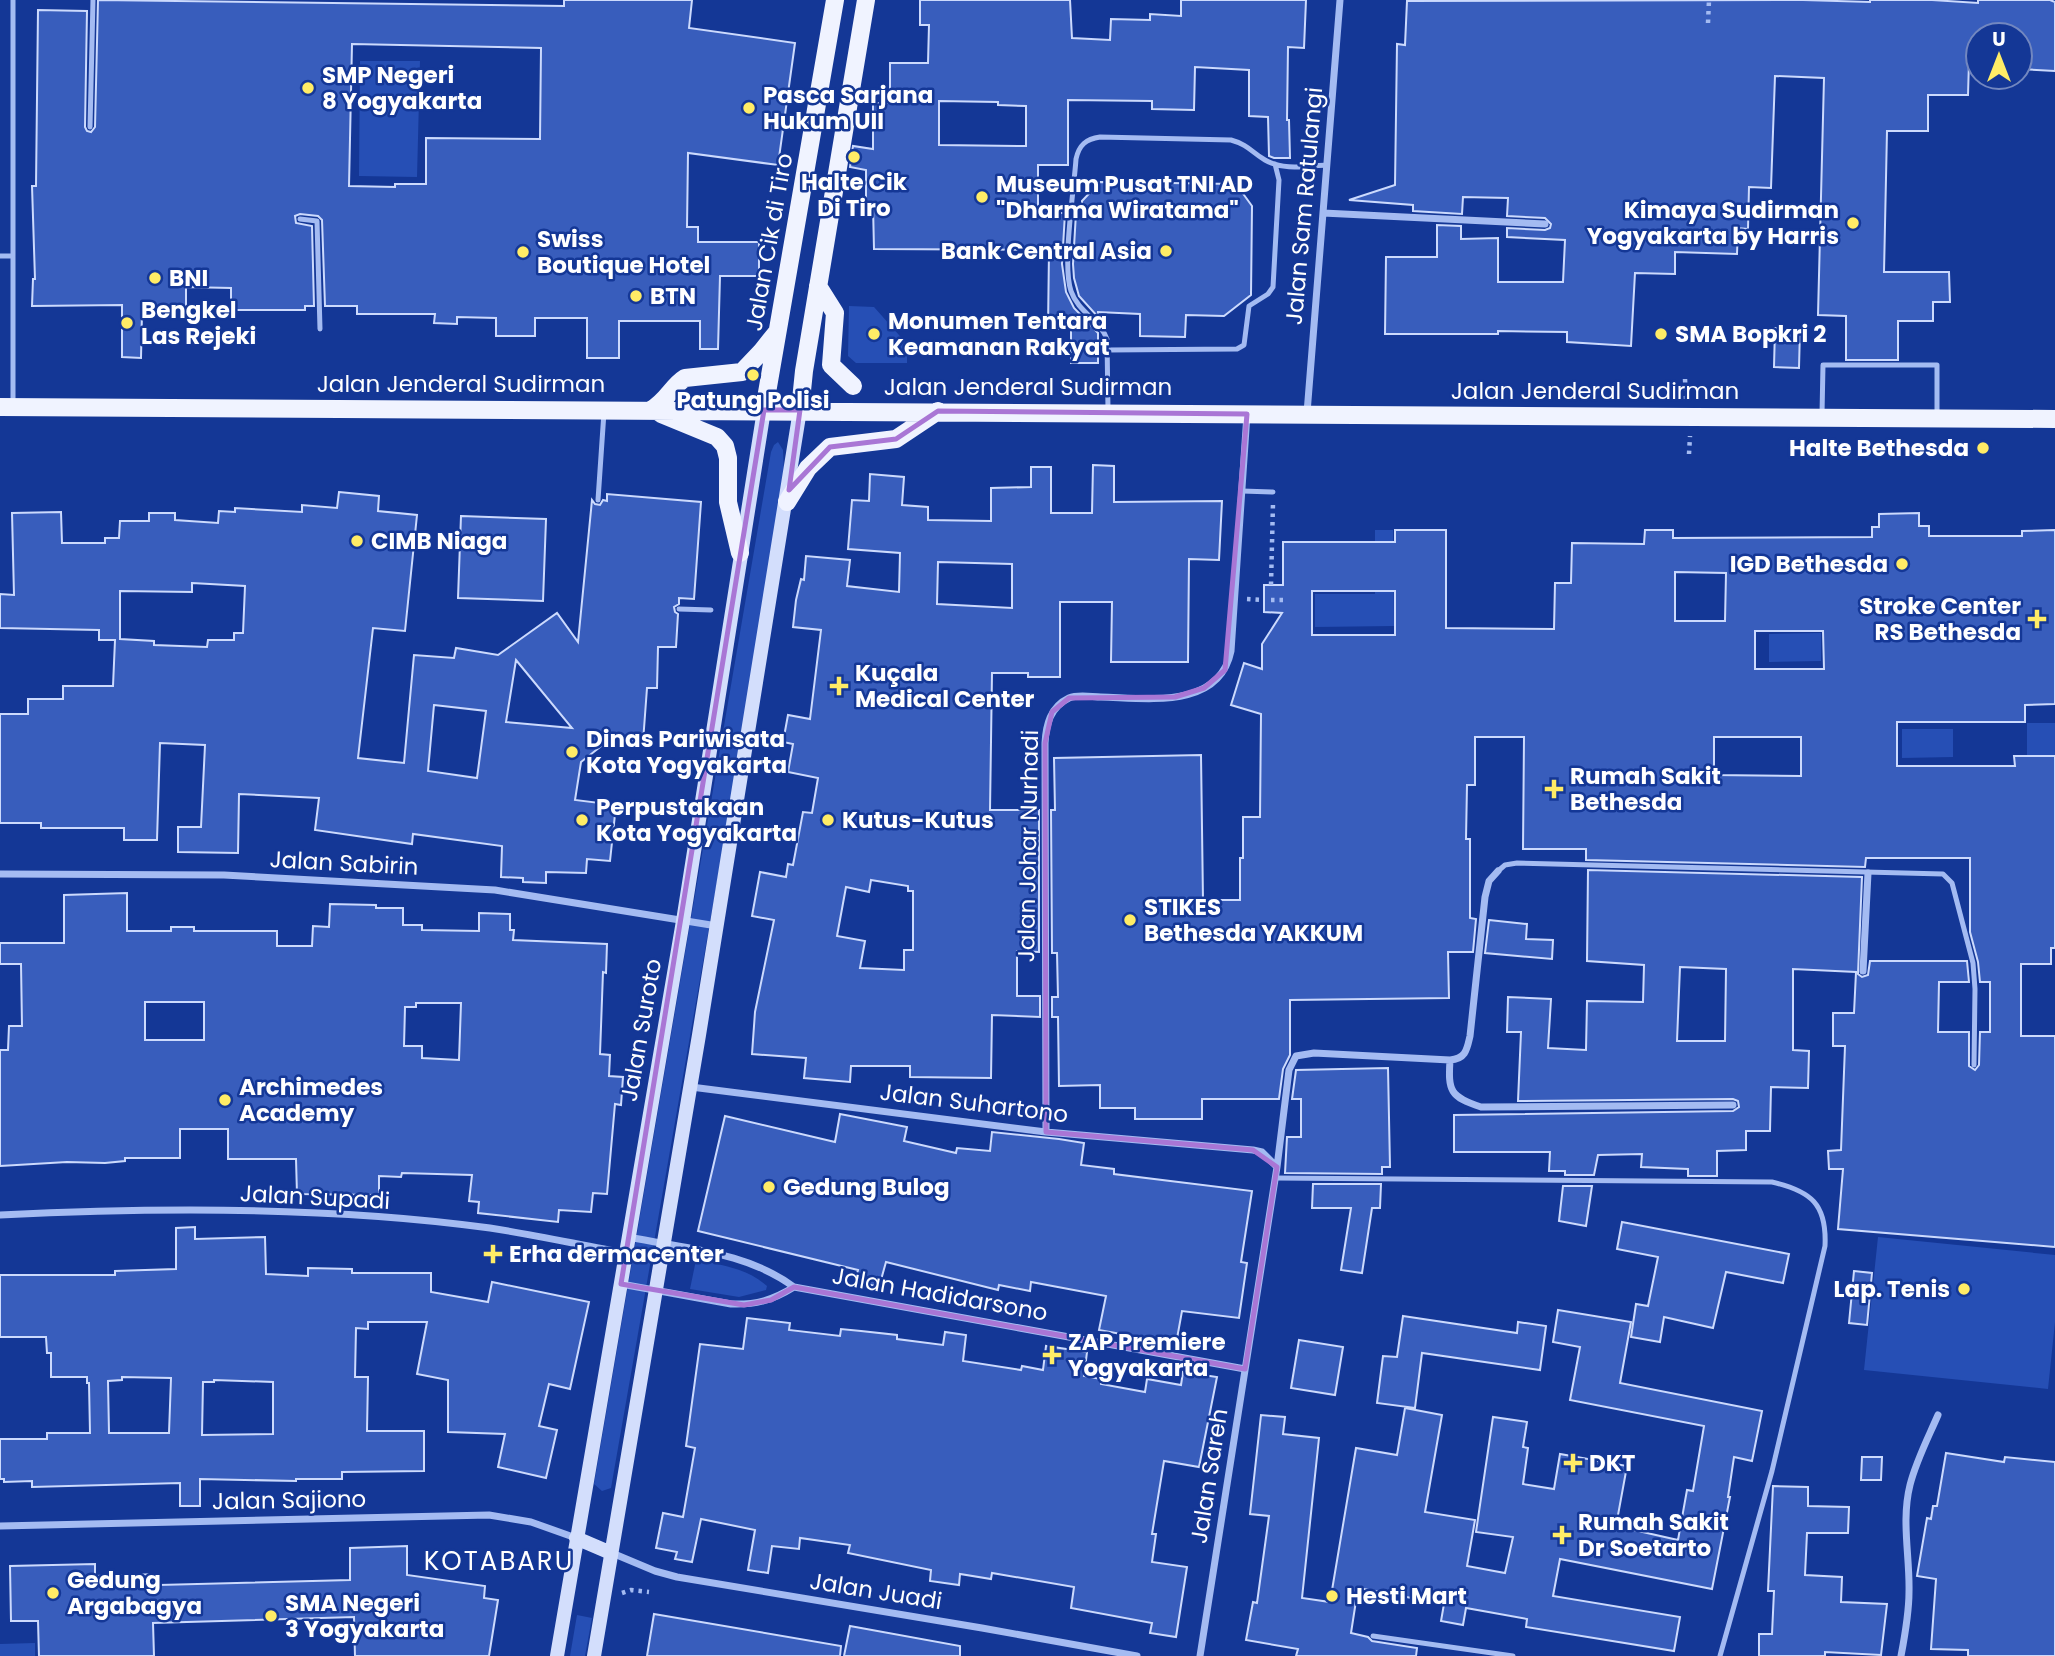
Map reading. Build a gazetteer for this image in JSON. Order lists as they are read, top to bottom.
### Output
{
  "streets": {
    "main road": ["Jalan Cik di Tiro", "Jalan Jenderal Sudirman", "Jalan Suroto"],
    "street": [
      "Jalan Sam Ratulangi",
      "Jalan Johar Nurhadi",
      "Jalan Sabirin",
      "Jalan Suhartono",
      "Jalan Supadi",
      "Jalan Hadidarsono",
      "Jalan Sareh",
      "Jalan Sajiono",
      "Jalan Juadi"
    ]
  },
  "crossings": [
    ["Jalan Sam Ratulangi", "Jalan Jenderal Sudirman"],
    ["Jalan Cik di Tiro", "Jalan Jenderal Sudirman"],
    ["Jalan Cik di Tiro", "Jalan Suroto"],
    ["Jalan Jenderal Sudirman", "Jalan Johar Nurhadi"],
    ["Jalan Jenderal Sudirman", "Jalan Suroto"],
    ["Jalan Johar Nurhadi", "Jalan Suhartono"],
    ["Jalan Sabirin", "Jalan Suroto"],
    ["Jalan Suroto", "Jalan Supadi"],
    ["Jalan Suroto", "Jalan Hadidarsono"],
    ["Jalan Suroto", "Jalan Sajiono"],
    ["Jalan Suhartono", "Jalan Sareh"],
    ["Jalan Hadidarsono", "Jalan Sareh"]
  ],
  "districts": ["KOTABARU"],
  "places": {
    "other": [
      "SMP Negeri 8 Yogyakarta",
      "Pasca Sarjana Hukum UII",
      "Halte Cik Di Tiro",
      "Museum Pusat TNI AD \"Dharma Wiratama\"",
      "Kimaya Sudirman Yogyakarta by Harris",
      "Bank Central Asia",
      "Swiss Boutique Hotel",
      "BNI",
      "BTN",
      "Bengkel Las Rejeki",
      "Monumen Tentara Keamanan Rakyat",
      "SMA Bopkri 2",
      "Patung Polisi",
      "Halte Bethesda",
      "CIMB Niaga",
      "IGD Bethesda",
      "Dinas Pariwisata Kota Yogyakarta",
      "Perpustakaan Kota Yogyakarta",
      "Kutus-Kutus",
      "STIKES Bethesda YAKKUM",
      "Archimedes Academy",
      "Gedung Bulog",
      "Lap. Tenis",
      "Gedung Argabagya",
      "Hesti Mart",
      "SMA Negeri 3 Yogyakarta"
    ],
    "health": [
      "Stroke Center RS Bethesda",
      "Kuçala Medical Center",
      "Rumah Sakit Bethesda",
      "Erha dermacenter",
      "ZAP Premiere Yogyakarta",
      "DKT",
      "Rumah Sakit Dr Soetarto"
    ]
  },
  "north": "top"
}
